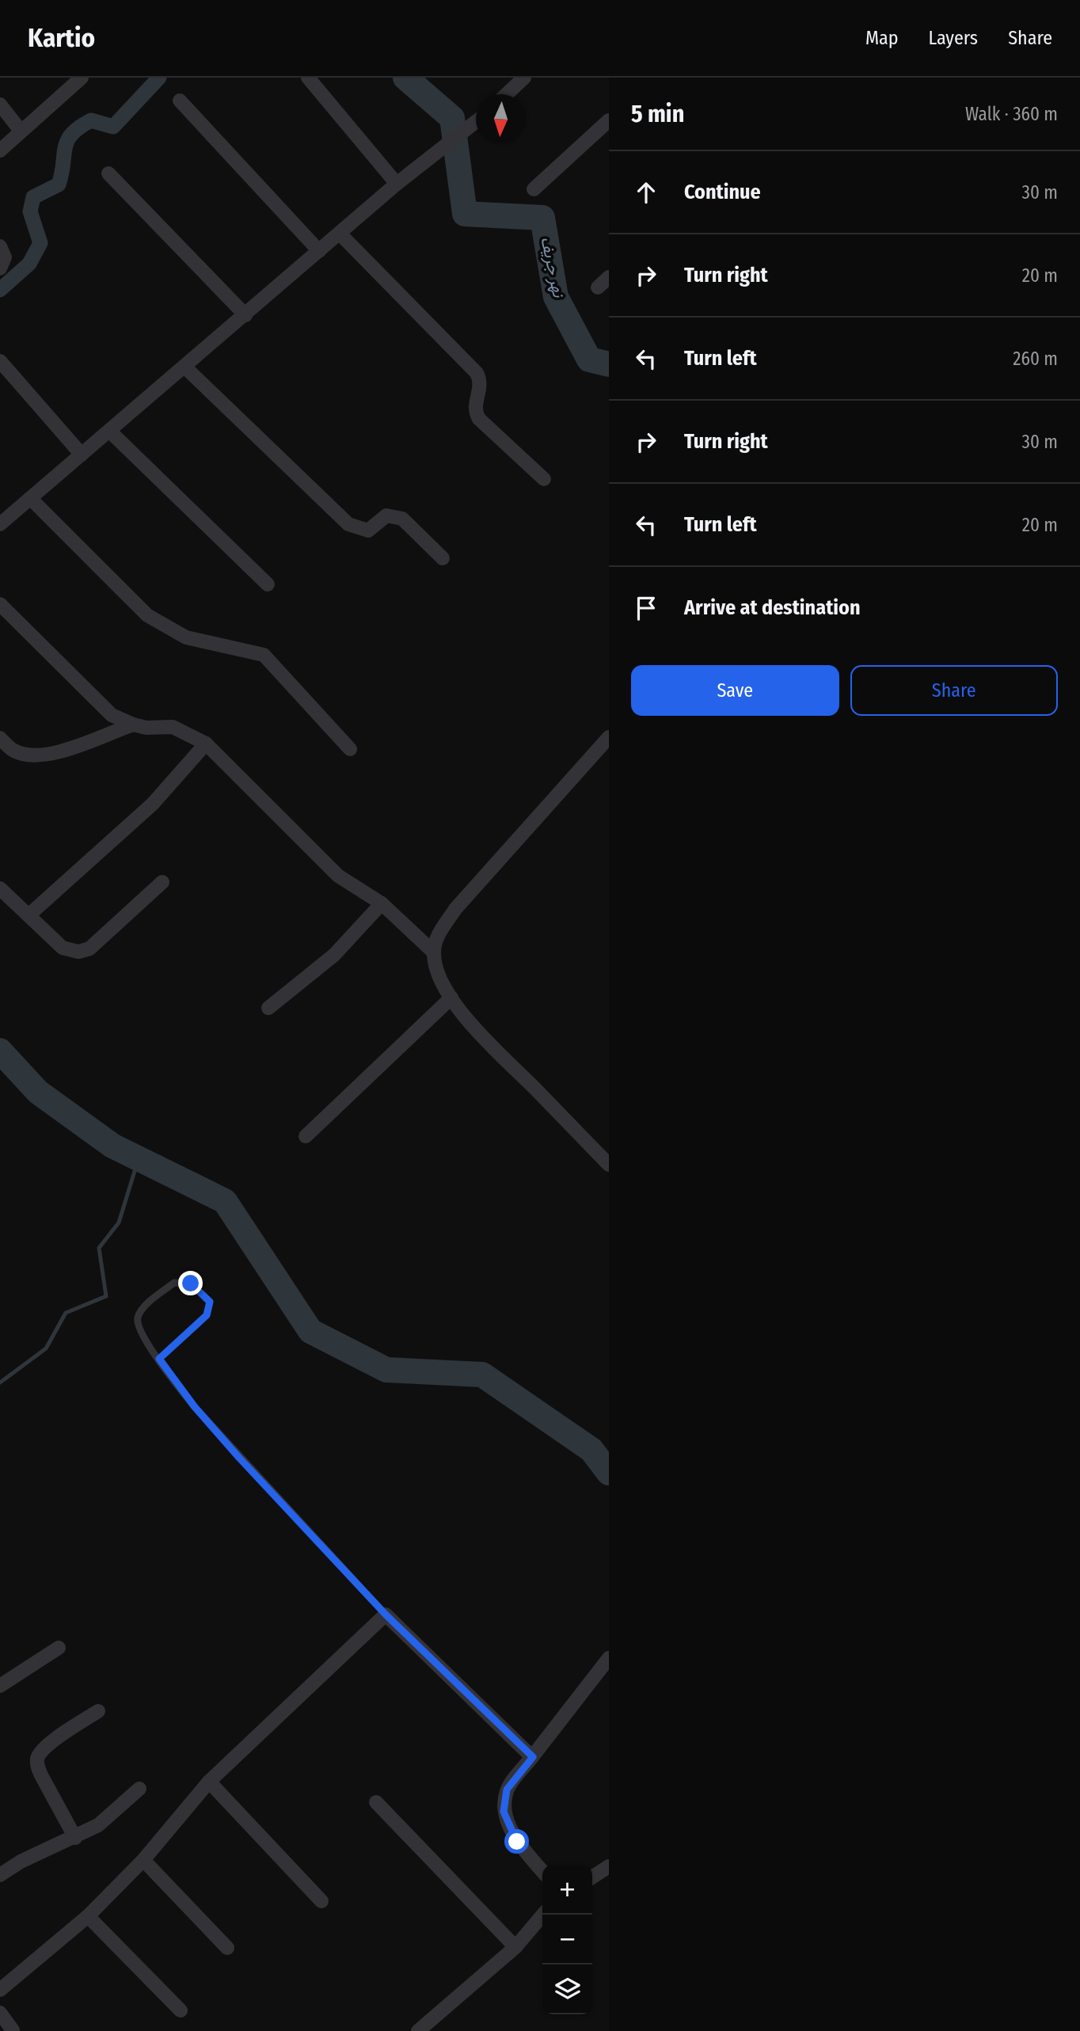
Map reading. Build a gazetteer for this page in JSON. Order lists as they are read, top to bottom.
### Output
{
  "water": ["نهر جريف"],
  "north": "bottom",
  "page": {
    "header": "Kartio",
    "nav": ["Map", "Layers", "Share"],
    "heading": ["5 min", "Walk · 360 m"],
    "list": [
      ["Continue", "30 m"],
      ["Turn right", "20 m"],
      ["Turn left", "260 m"],
      ["Turn right", "30 m"],
      ["Turn left", "20 m"],
      "Arrive at destination"
    ],
    "buttons": ["Save", "Share"],
    "map_buttons": ["+", "−"]
  }
}
